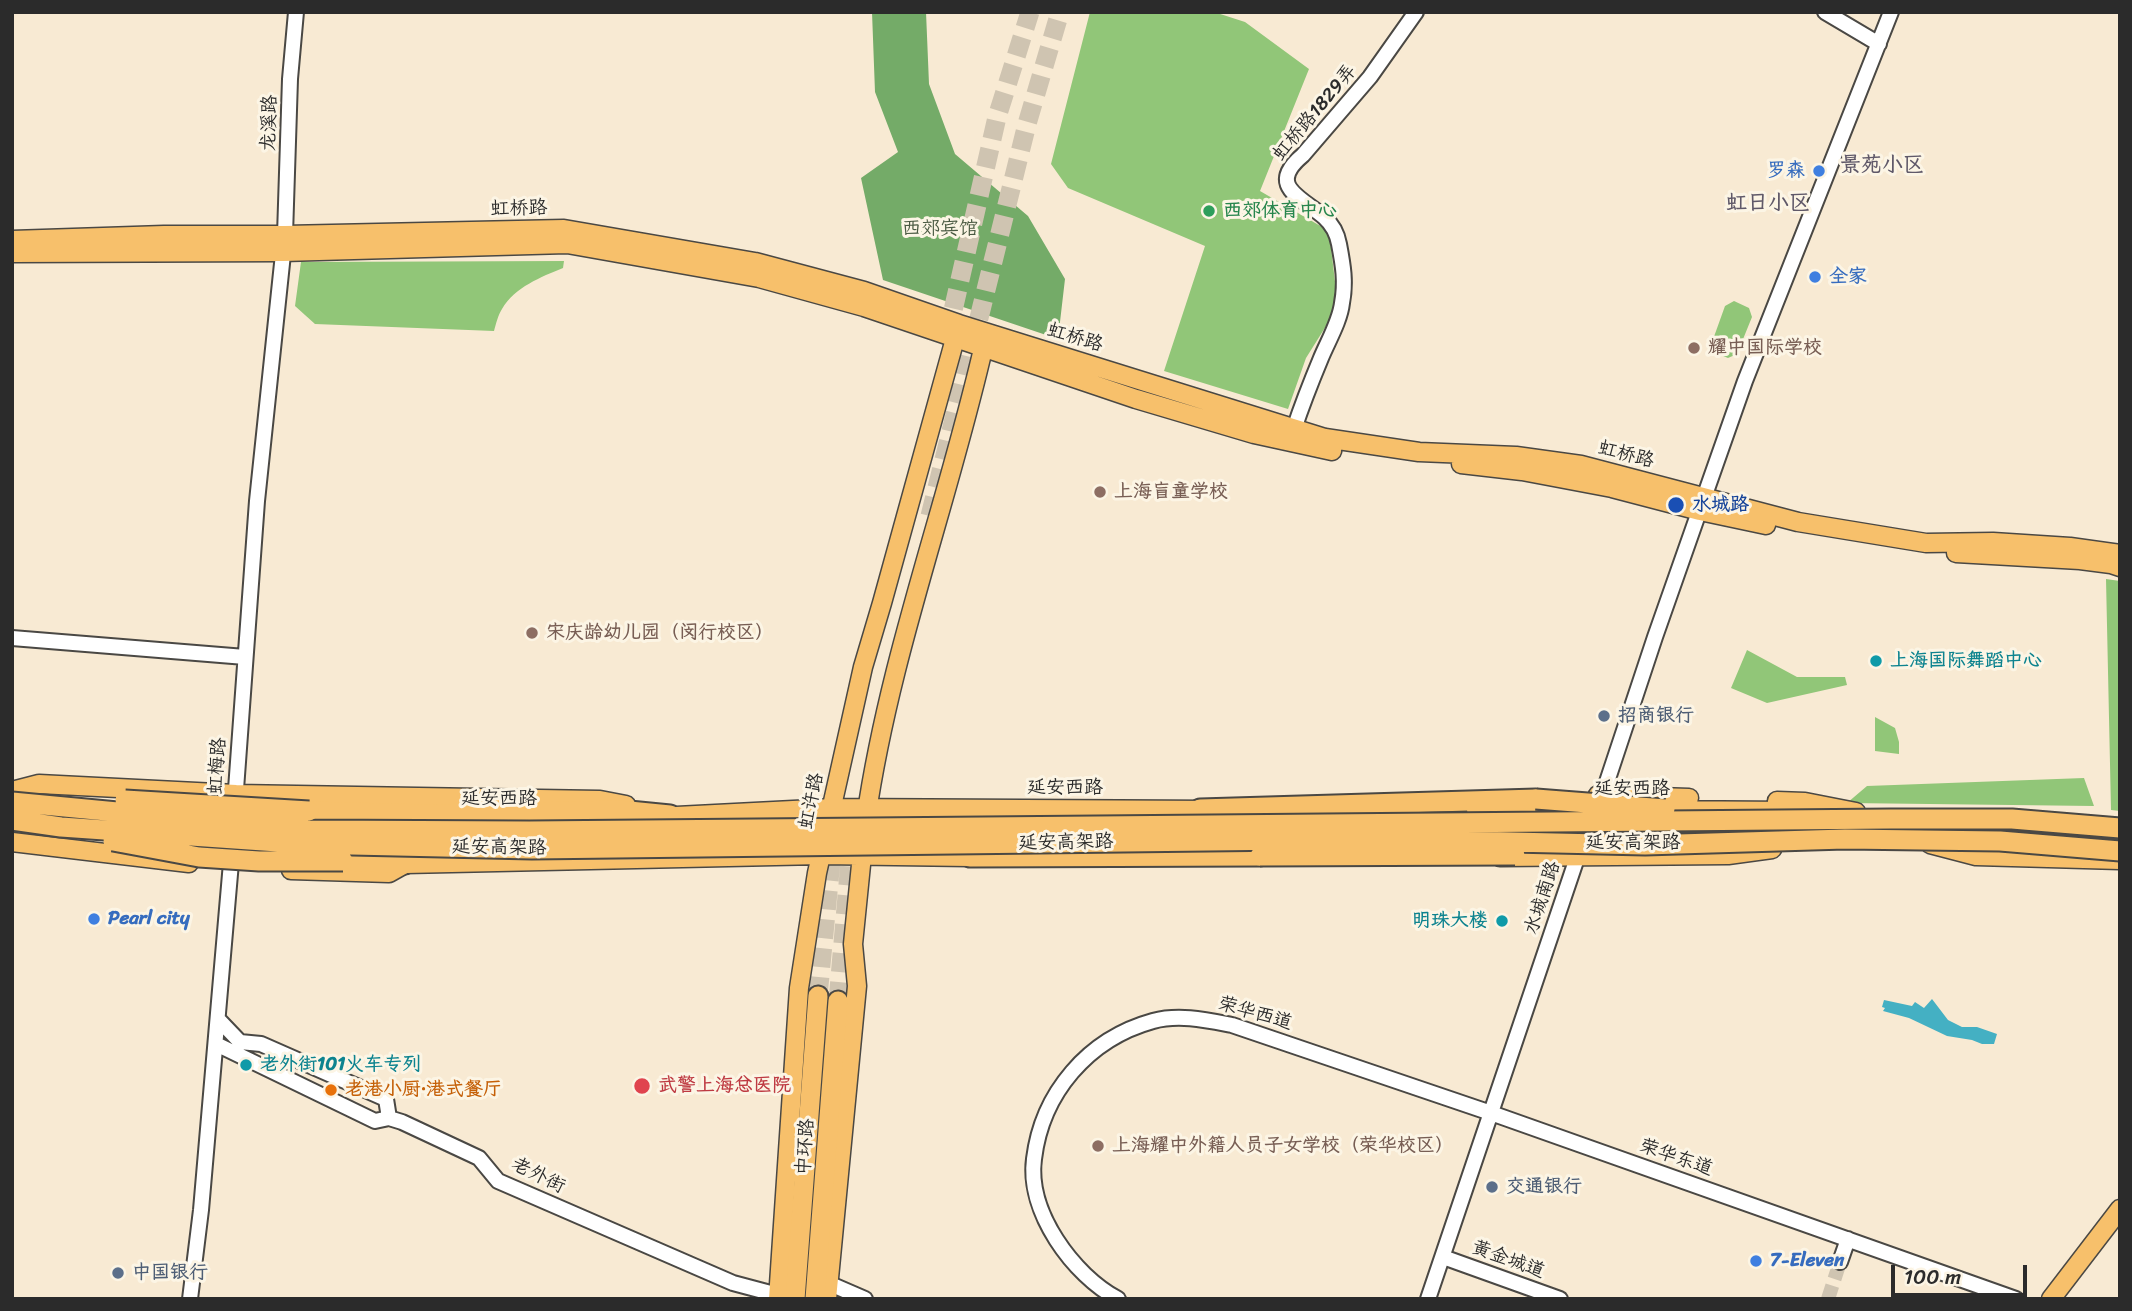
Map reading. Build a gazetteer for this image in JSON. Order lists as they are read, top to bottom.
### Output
{
  "streets": {
    "highway": ["延安高架路", "中环路"],
    "main road": ["虹桥路", "延安西路", "虹许路"],
    "street": [
      "虹桥路1829弄",
      "龙溪路",
      "虹梅路",
      "水城南路",
      "荣华西道",
      "荣华东道",
      "老外街",
      "黄金城道"
    ]
  },
  "crossings": [
    ["虹桥路1829弄", "虹桥路"],
    ["龙溪路", "虹桥路"],
    ["龙溪路", "虹梅路"],
    ["虹桥路", "虹梅路"],
    ["虹桥路", "虹许路"],
    ["虹桥路", "水城南路"],
    ["虹梅路", "延安西路"],
    ["虹梅路", "老外街"],
    ["延安西路", "虹许路"],
    ["延安西路", "延安高架路"],
    ["延安西路", "水城南路"],
    ["虹许路", "中环路"],
    ["虹许路", "老外街"],
    ["水城南路", "荣华西道"],
    ["水城南路", "荣华东道"],
    ["水城南路", "黄金城道"],
    ["荣华西道", "荣华东道"],
    ["中环路", "老外街"]
  ],
  "districts": ["景苑小区", "虹日小区"],
  "parks": ["西郊宾馆"],
  "places": [
    "罗森",
    "西郊体育中心",
    "全家",
    "耀中国际学校",
    "上海盲童学校",
    "水城路",
    "宋庆龄幼儿园（闵行校区）",
    "上海国际舞蹈中心",
    "招商银行",
    "Pearl city",
    "明珠大楼",
    "老外街101火车专列",
    "武警上海总医院",
    "老港小厨·港式餐厅",
    "上海耀中外籍人员子女学校（荣华校区）",
    "交通银行",
    "7-Eleven",
    "中国银行"
  ],
  "scale_bar": "100 m"
}
